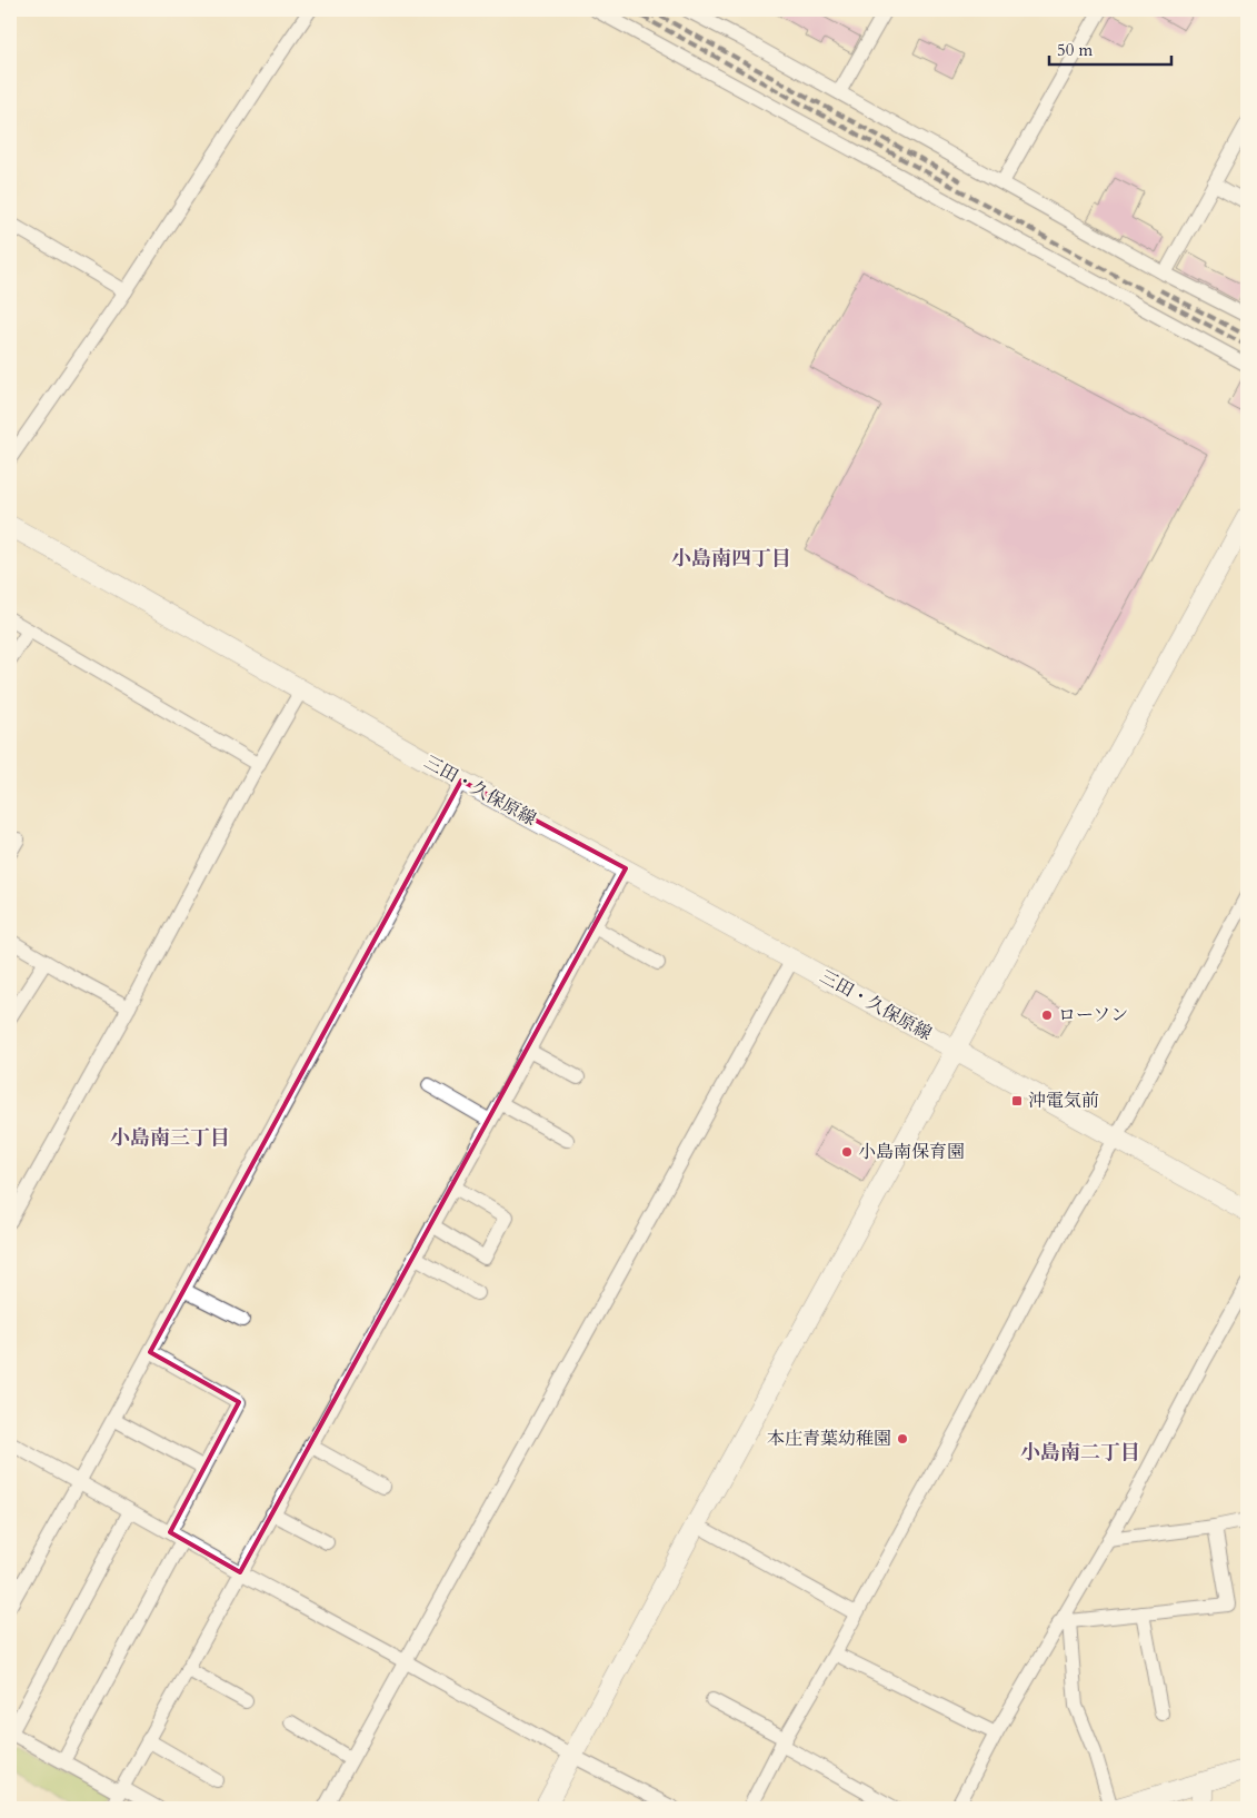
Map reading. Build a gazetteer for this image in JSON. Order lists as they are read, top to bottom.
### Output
{
  "streets": {
    "street": ["三田・久保原線"]
  },
  "districts": ["小島南四丁目", "小島南三丁目", "小島南二丁目"],
  "places": {
    "other": ["ローソン", "小島南保育園", "本庄青葉幼稚園"],
    "transit": ["沖電気前"]
  },
  "scale_bar": "50 m"
}
